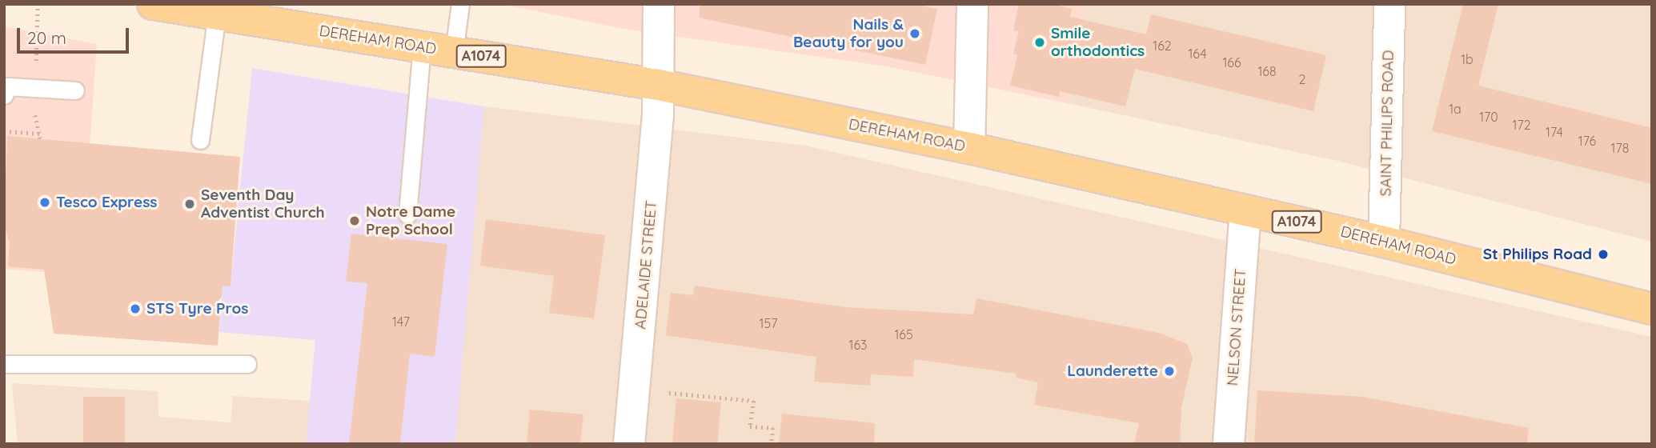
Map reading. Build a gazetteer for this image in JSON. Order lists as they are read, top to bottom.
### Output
{
  "streets": {
    "main road": ["DEREHAM ROAD", "A1074"],
    "street": ["SAINT PHILIPS ROAD", "ADELAIDE STREET", "NELSON STREET"]
  },
  "crossings": [
    ["DEREHAM ROAD", "SAINT PHILIPS ROAD"],
    ["DEREHAM ROAD", "ADELAIDE STREET"],
    ["DEREHAM ROAD", "NELSON STREET"]
  ],
  "places": [
    "Nails & Beauty for you",
    "Smile orthodontics",
    "Tesco Express",
    "Seventh Day Adventist Church",
    "Notre Dame Prep School",
    "St Philips Road",
    "STS Tyre Pros",
    "Launderette"
  ],
  "house_numbers": [
    "162",
    "164",
    "1b",
    "166",
    "168",
    "2",
    "1a",
    "170",
    "172",
    "174",
    "176",
    "178",
    "147",
    "157",
    "165",
    "163"
  ],
  "scale_bar": "20 m"
}
